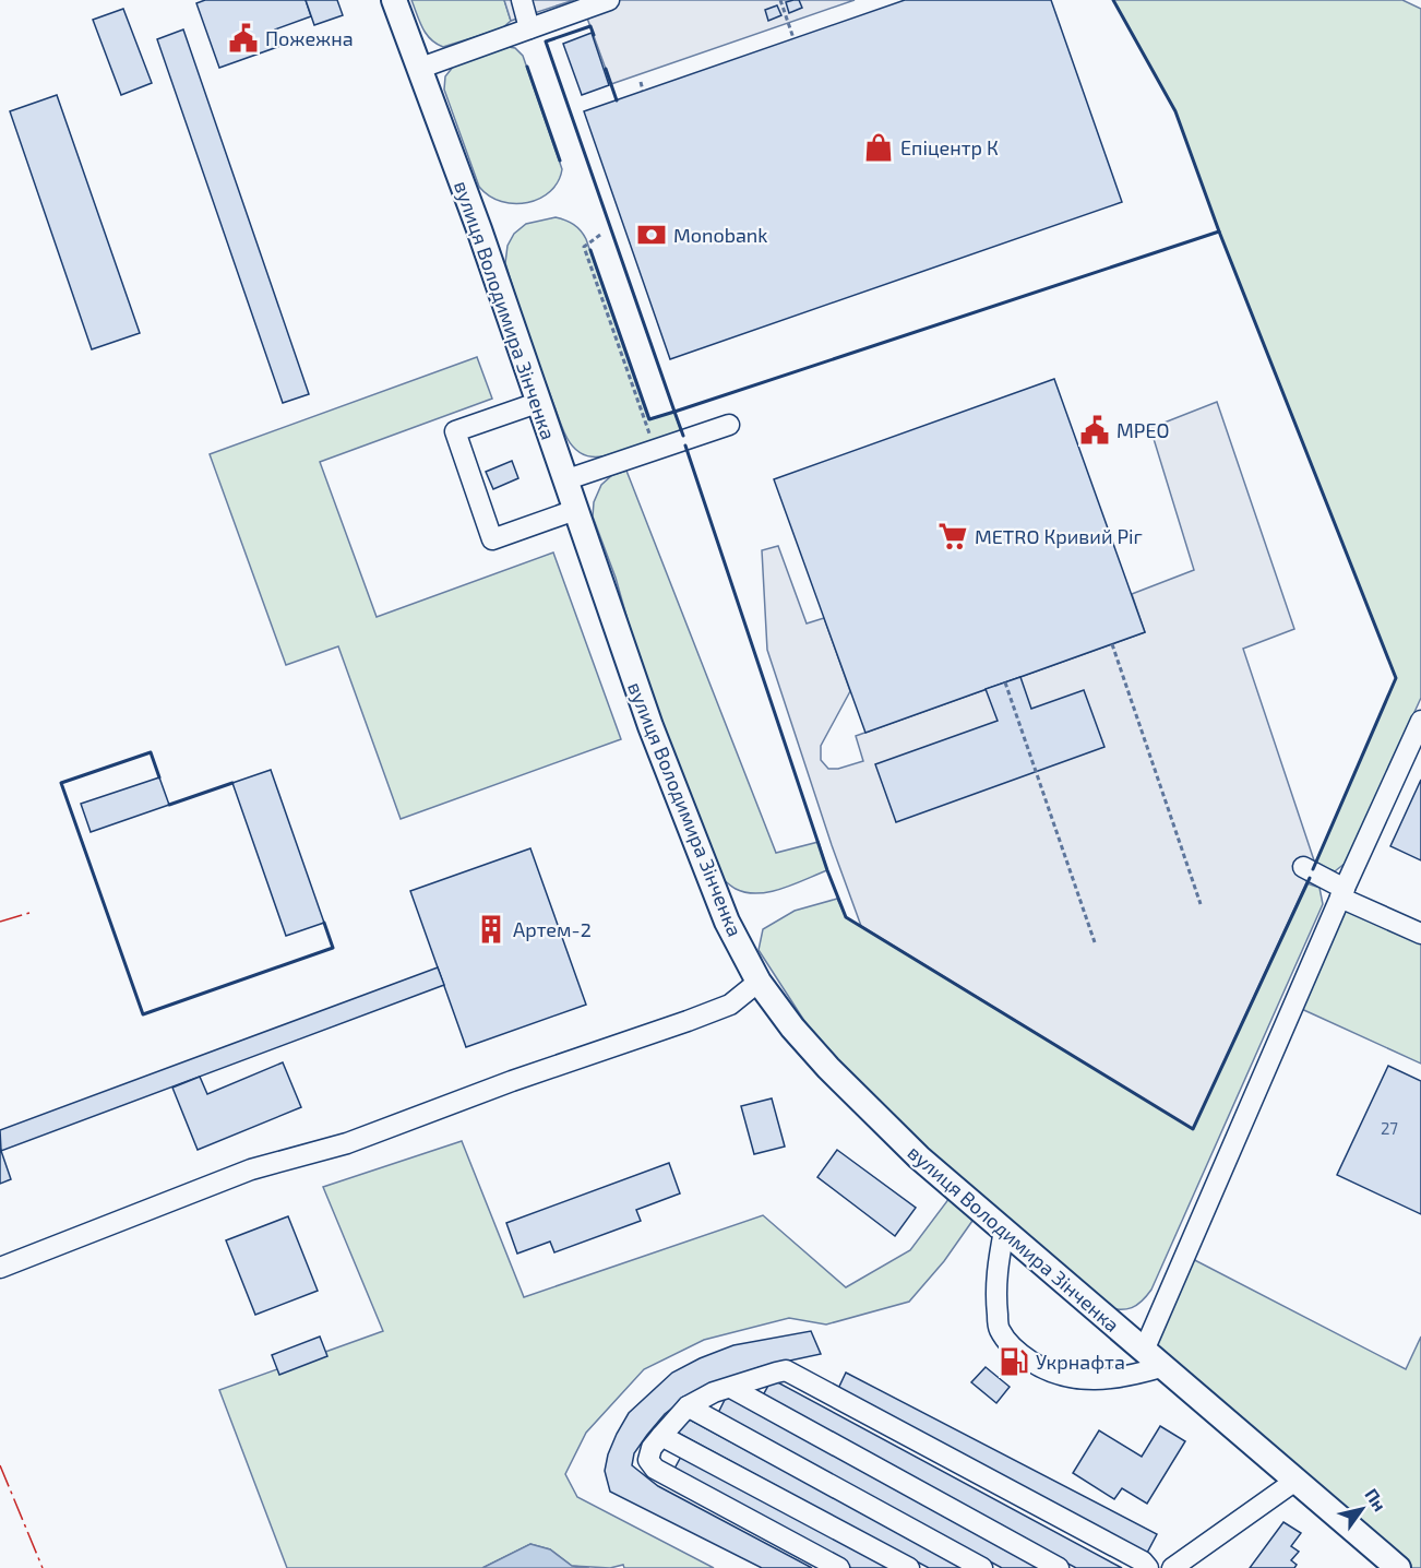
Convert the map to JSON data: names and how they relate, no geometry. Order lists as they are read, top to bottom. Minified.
{"streets":{"main road":["вулиця Володимира Зінченка"]},"places":{"public building":["Пожежна","МРЕО"],"shop":["Епіцентр К"],"bank":["Monobank"],"supermarket":["METRO Кривий Ріг"],"building":["Артем-2"],"fuel station":["Укрнафта"]},"house_numbers":["27"],"north":"top right"}
